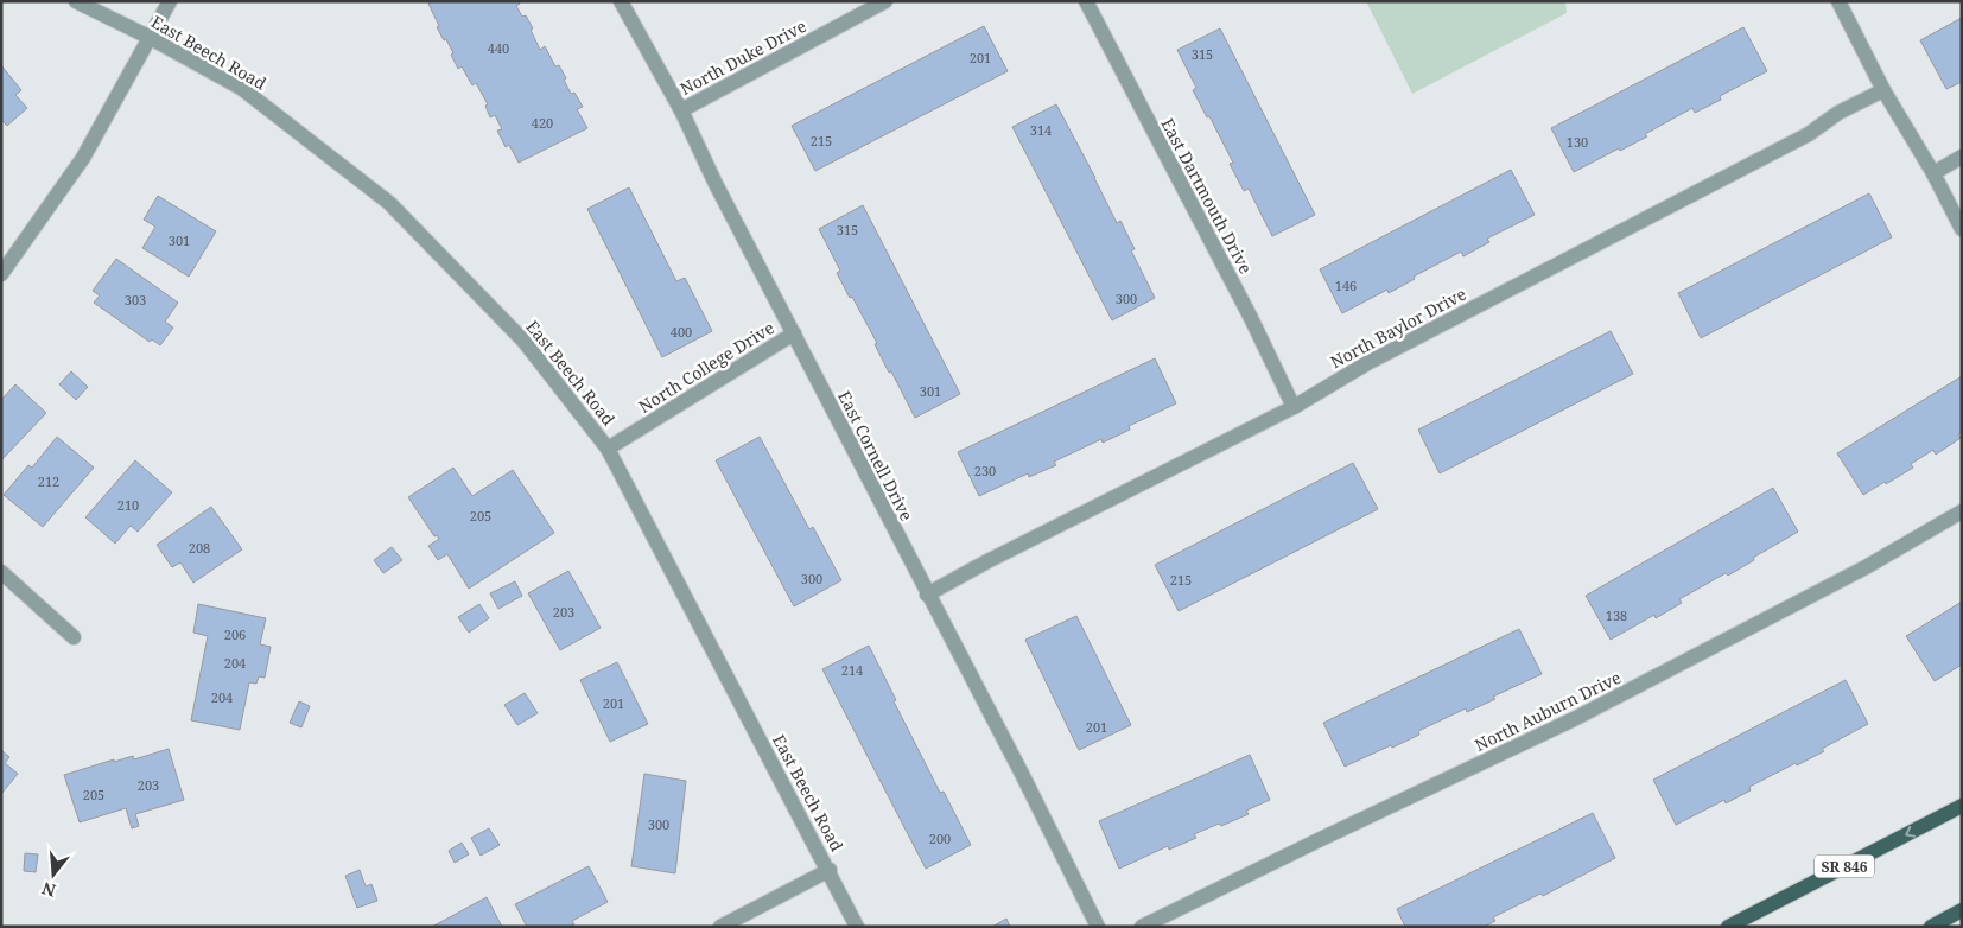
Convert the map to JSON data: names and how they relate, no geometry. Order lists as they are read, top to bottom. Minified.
{"streets":{"main road":["SR 846"],"street":["East Beech Road","North Duke Drive","East Dartmouth Drive","North Baylor Drive","North College Drive","East Cornell Drive","North Auburn Drive"]},"crossings":[["East Beech Road","North College Drive"],["North Duke Drive","East Cornell Drive"],["East Dartmouth Drive","North Baylor Drive"],["North Baylor Drive","East Cornell Drive"],["North College Drive","East Cornell Drive"]],"house_numbers":["440","315","201","420","314","215","130","315","301","146","300","303","400","301","230","212","210","205","208","300","215","203","138","206","204","214","204","201","201","203","205","300","200"],"north":"bottom"}
